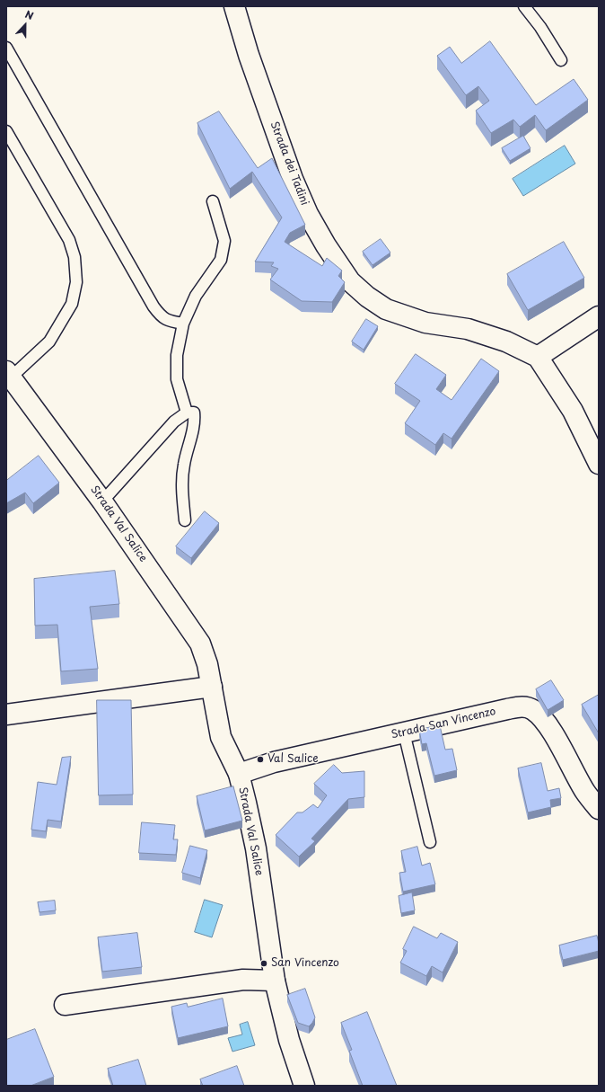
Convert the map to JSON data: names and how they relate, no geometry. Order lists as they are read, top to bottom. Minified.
{"streets":{"street":["Strada dei Tadini","Strada Val Salice","Strada San Vincenzo"]},"crossings":[["Strada Val Salice","Strada San Vincenzo"]],"places":["Val Salice","San Vincenzo"],"north":"top"}
